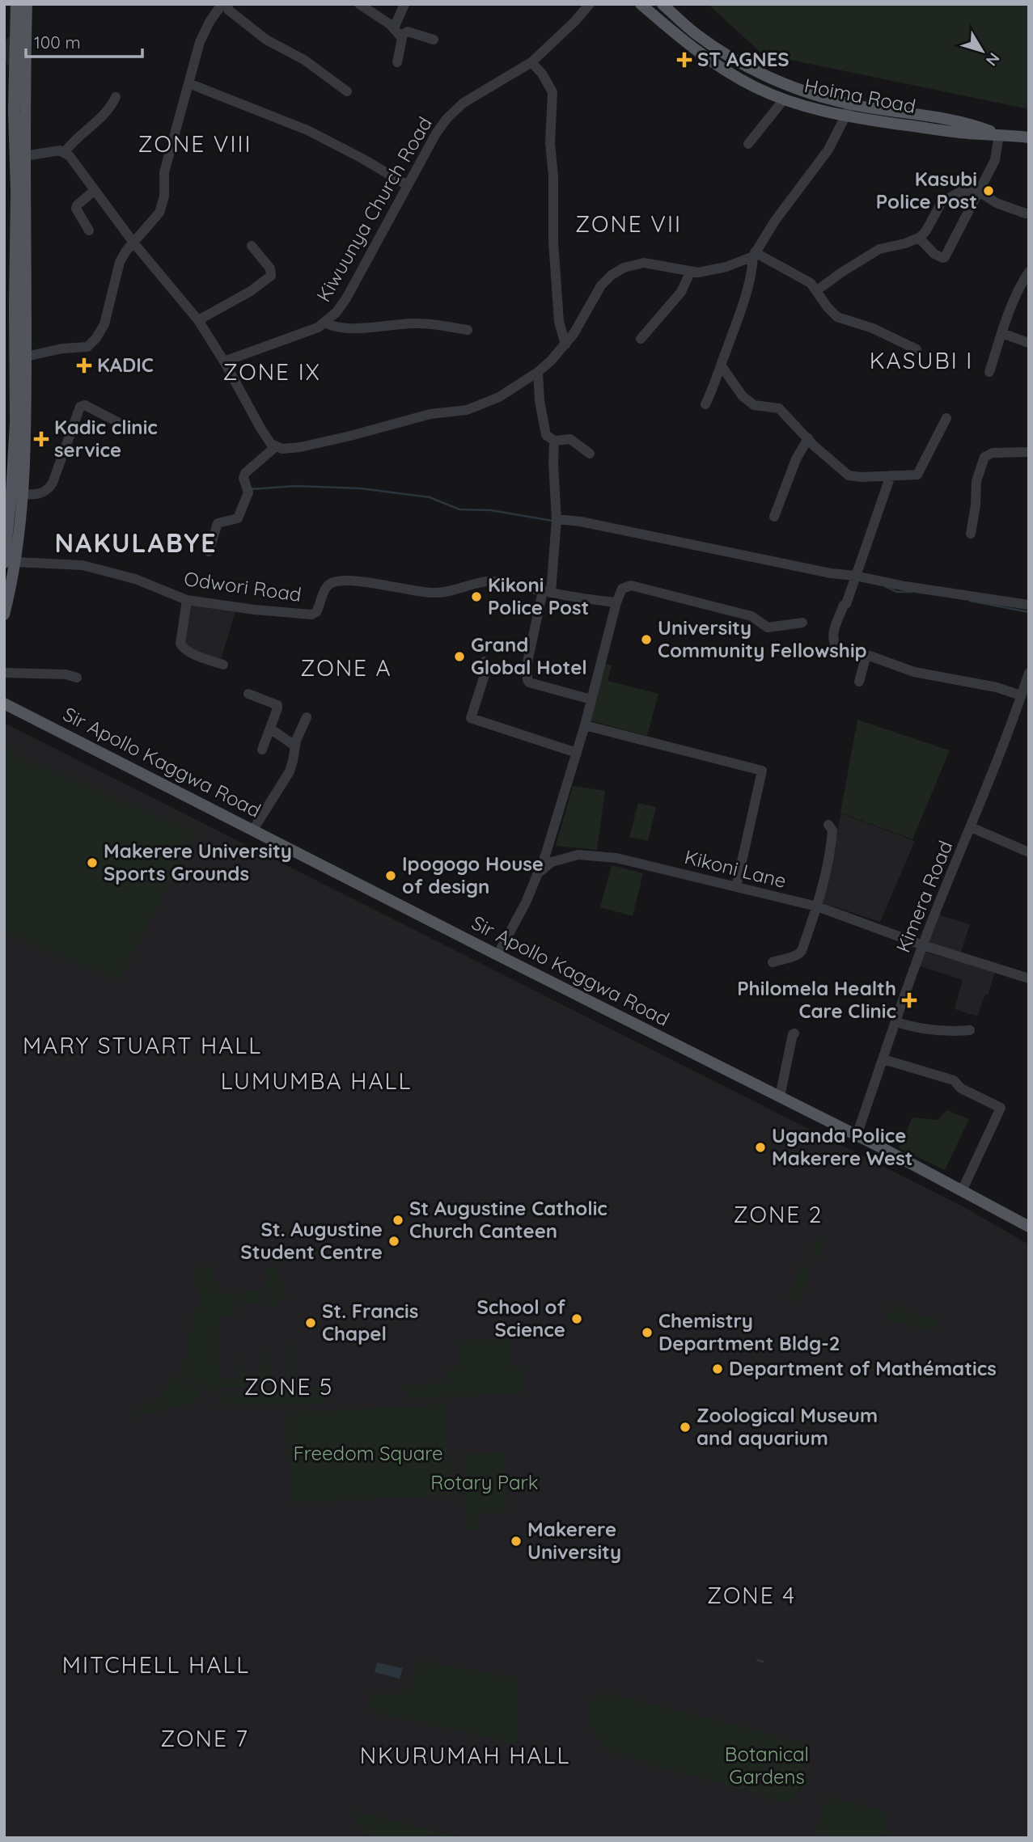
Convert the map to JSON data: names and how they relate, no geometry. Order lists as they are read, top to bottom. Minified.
{"streets":{"main road":["Hoima Road","Sir Apollo Kaggwa Road"],"street":["Kiwuunya Church Road","Odwori Road","Kikoni Lane","Kimera Road"]},"crossings":[["Sir Apollo Kaggwa Road","Kimera Road"],["Kikoni Lane","Kimera Road"]],"districts":["ZONE VIII","ZONE VII","KASUBI I","ZONE IX","NAKULABYE","ZONE A","MARY STUART HALL","LUMUMBA HALL","ZONE 2","ZONE 5","ZONE 4","MITCHELL HALL","ZONE 7","NKURUMAH HALL"],"parks":["Freedom Square","Rotary Park","Botanical Gardens"],"places":{"health":["ST AGNES","KADIC","Kadic clinic service","Philomela Health Care Clinic"],"other":["Kasubi Police Post","Kikoni Police Post","University Community Fellowship","Grand Global Hotel","Makerere University Sports Grounds","Ipogogo House of design","Uganda Police Makerere West","St Augustine Catholic Church Canteen","St. Augustine Student Centre","School of Science","St. Francis Chapel","Chemistry Department Bldg-2","Department of Mathématics","Zoological Museum and aquarium","Makerere University"]},"scale_bar":"100 m","north":"bottom right"}
